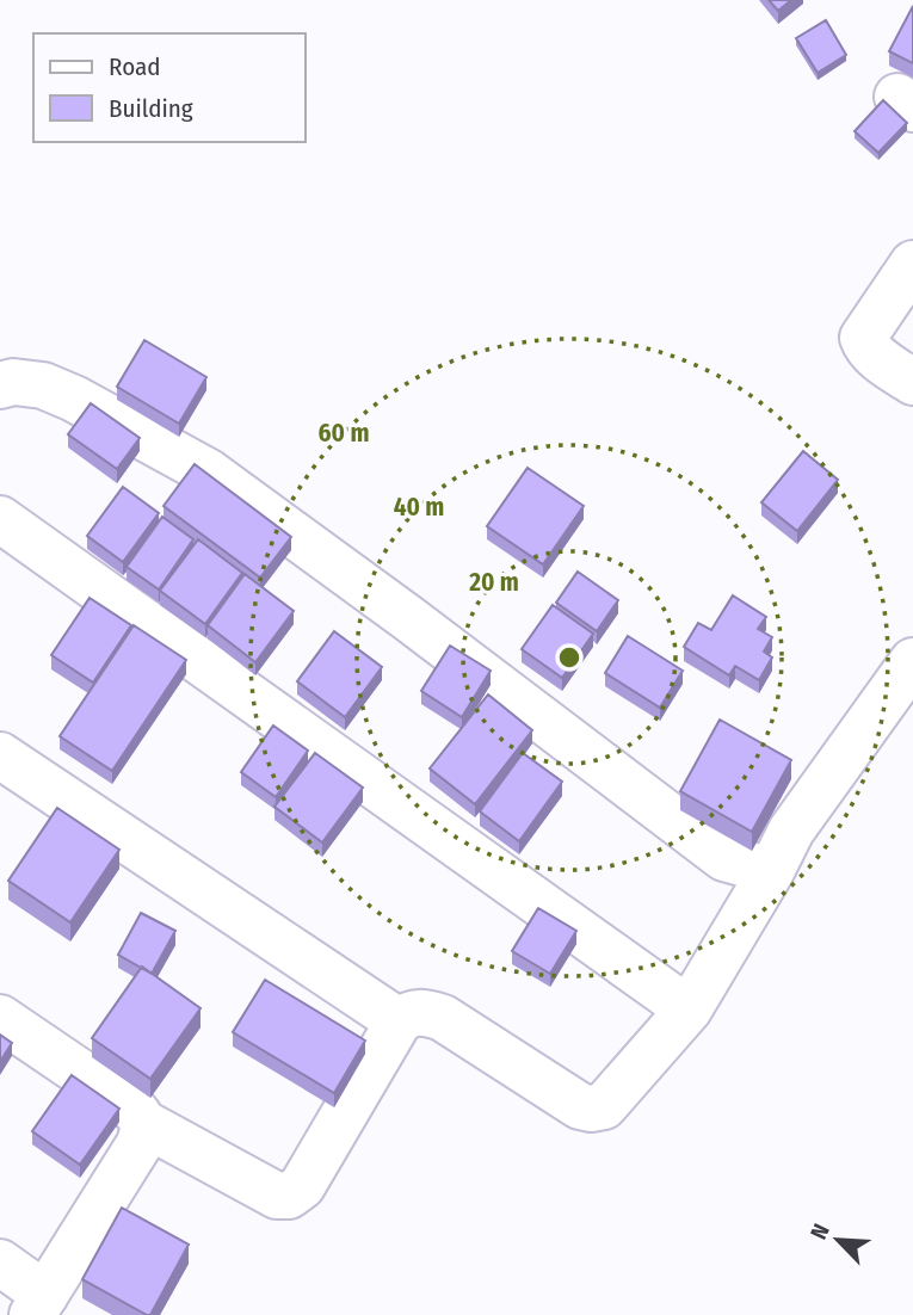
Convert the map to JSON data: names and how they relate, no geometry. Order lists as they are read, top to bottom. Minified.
{"legend":["Road","Building"],"north":"top left","rings":["60 m","40 m","20 m"]}
